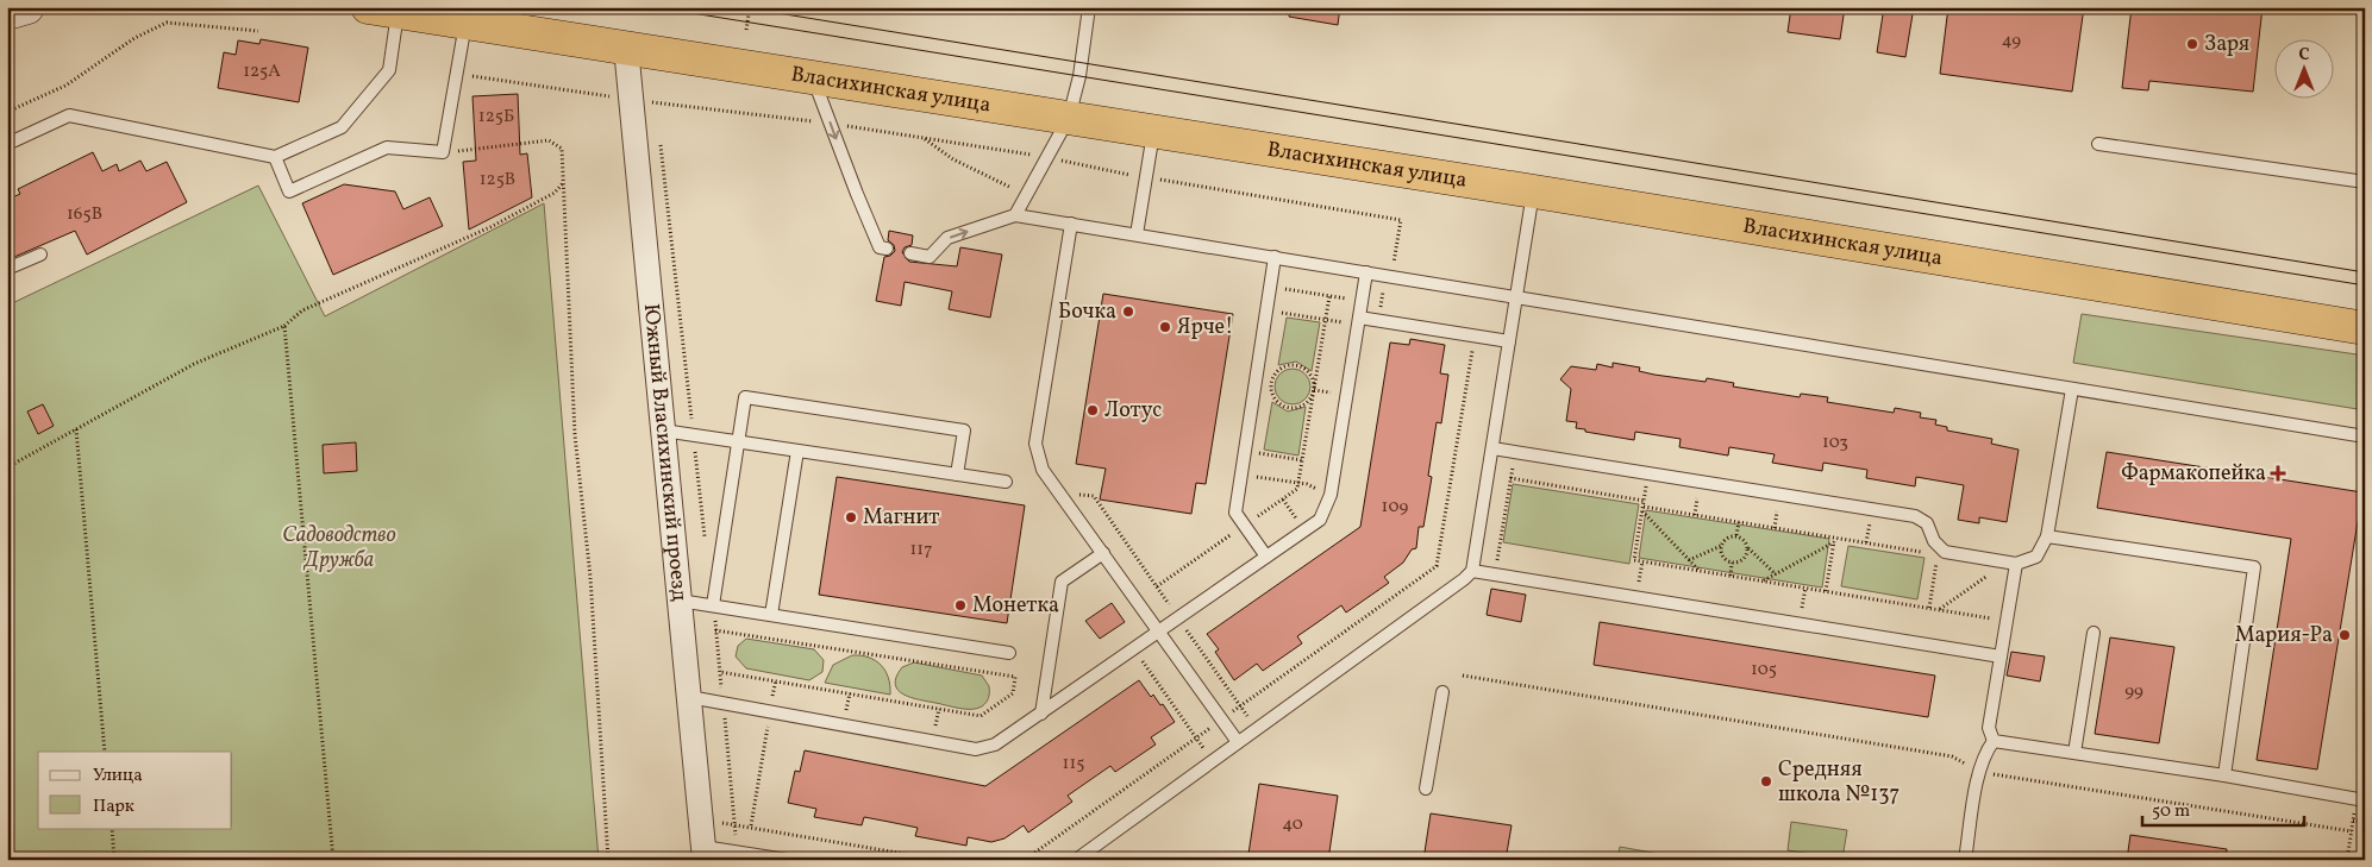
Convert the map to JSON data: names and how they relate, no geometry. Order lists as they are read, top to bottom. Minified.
{"streets":{"highway":["Власихинская улица"],"street":["Южный Власихинский проезд"]},"crossings":[["Власихинская улица","Южный Власихинский проезд"]],"parks":["Садоводство Дружба"],"places":{"other":["Заря","Бочка","Ярче!","Лотус","Магнит","Монетка","Мария-Ра","Средняя школа №137"],"health":["Фармакопейка"]},"house_numbers":["49","125А","125Б","125В","165В","103","109","117","105","99","115","40"],"legend":["Улица","Парк"],"scale_bar":"50 m","north":"top"}
